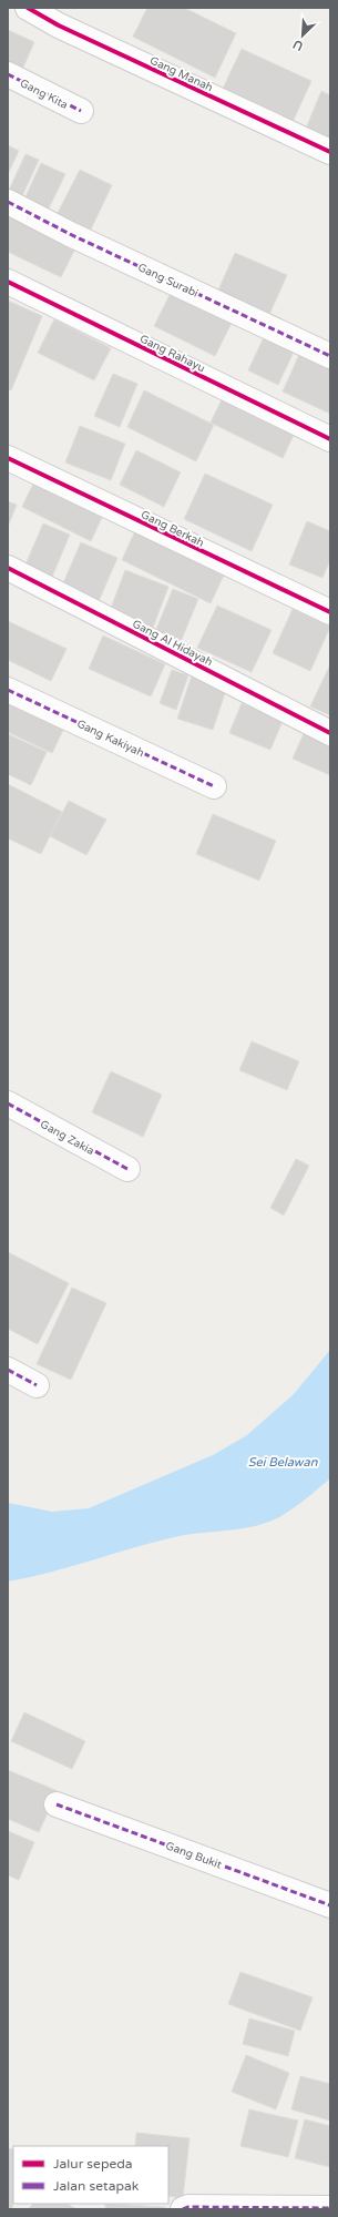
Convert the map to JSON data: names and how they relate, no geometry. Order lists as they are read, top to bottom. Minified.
{"streets":{"street":["Gang Manah","Gang Kita","Gang Surabi","Gang Rahayu","Gang Berkah","Gang Al Hidayah","Gang Kakiyah","Gang Zakia","Gang Bukit"]},"water":["Sei Belawan"],"legend":["Jalur sepeda","Jalan setapak"],"north":"bottom left"}
